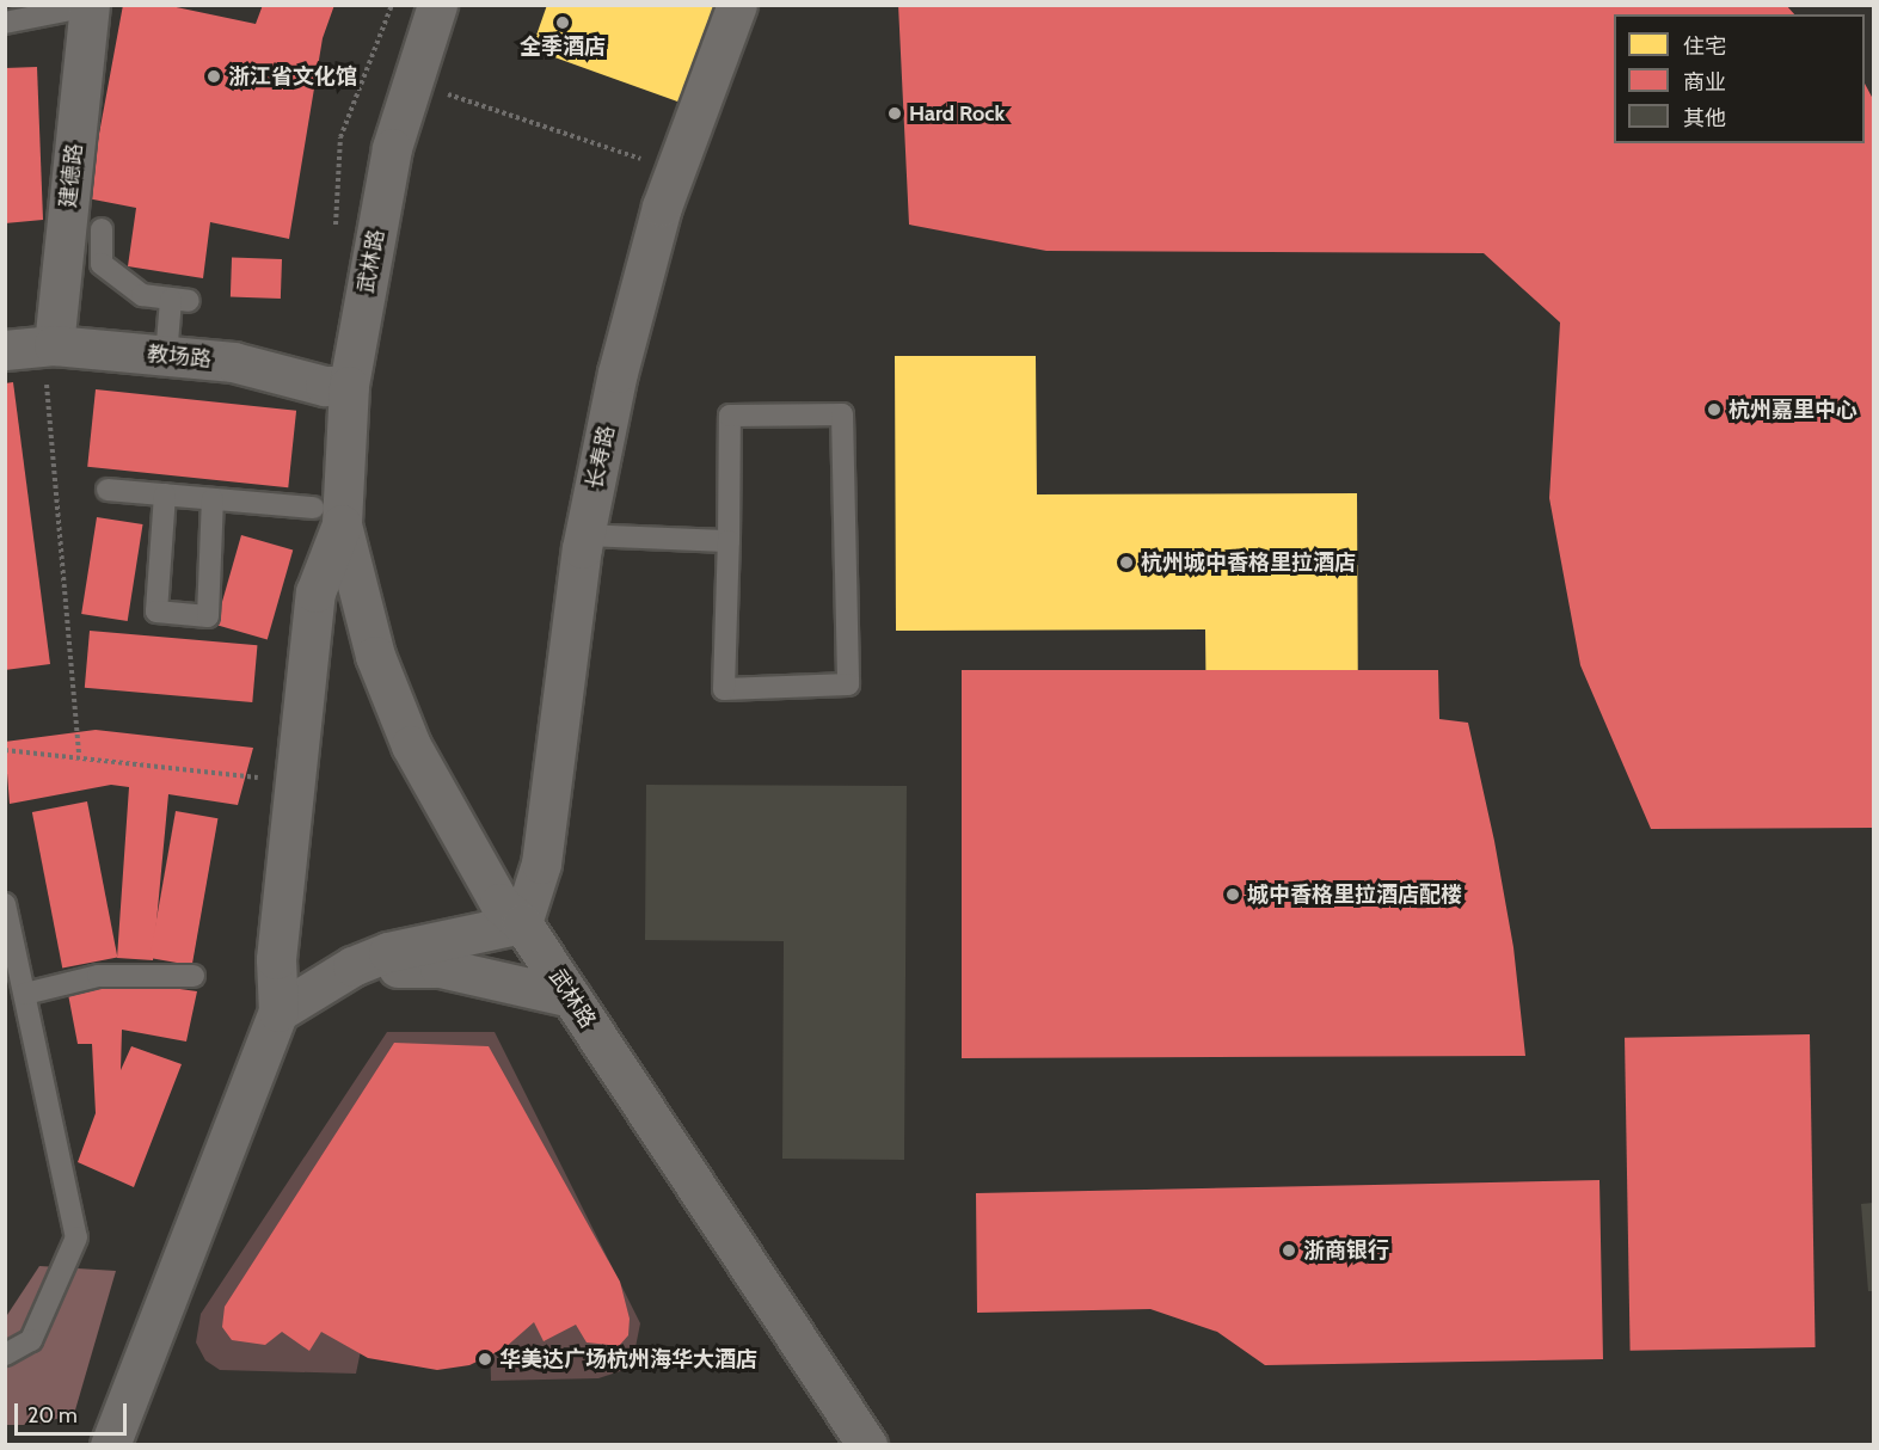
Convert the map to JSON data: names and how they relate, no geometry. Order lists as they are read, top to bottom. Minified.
{"streets":{"street":["建德路","武林路","教场路","长寿路"]},"crossings":[["建德路","教场路"],["武林路","教场路"],["武林路","长寿路"]],"places":["全季酒店","浙江省文化馆","Hard Rock","杭州嘉里中心","杭州城中香格里拉酒店","城中香格里拉酒店配楼","浙商银行","华美达广场杭州海华大酒店"],"legend":["住宅","商业","其他"],"scale_bar":"20 m"}
